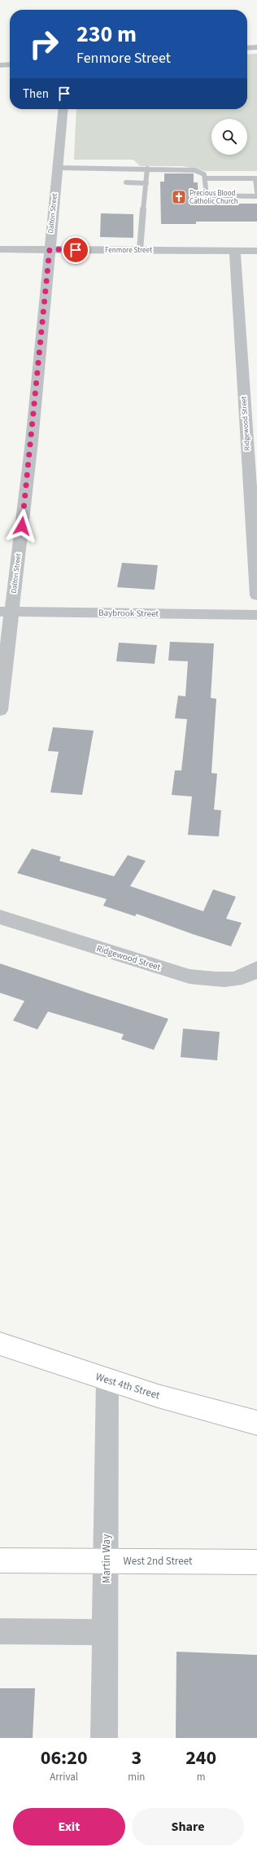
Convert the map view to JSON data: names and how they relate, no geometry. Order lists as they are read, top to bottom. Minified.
{"streets":{"main road":["West 4th Street","West 2nd Street"],"street":["Dalton Street","Fenmore Street","Ridgewood Street","Baybrook Street","Martin Way"]},"crossings":[["Dalton Street","Fenmore Street"],["Dalton Street","Baybrook Street"],["Fenmore Street","Ridgewood Street"],["West 4th Street","Martin Way"],["Martin Way","West 2nd Street"]],"places":{"church":["Precious Blood Catholic Church"]},"page":{"turn":["230 m","Fenmore Street"],"then":"Then","eta":["06:20","Arrival","3","min","240","m"],"buttons":["Exit","Share"]}}
